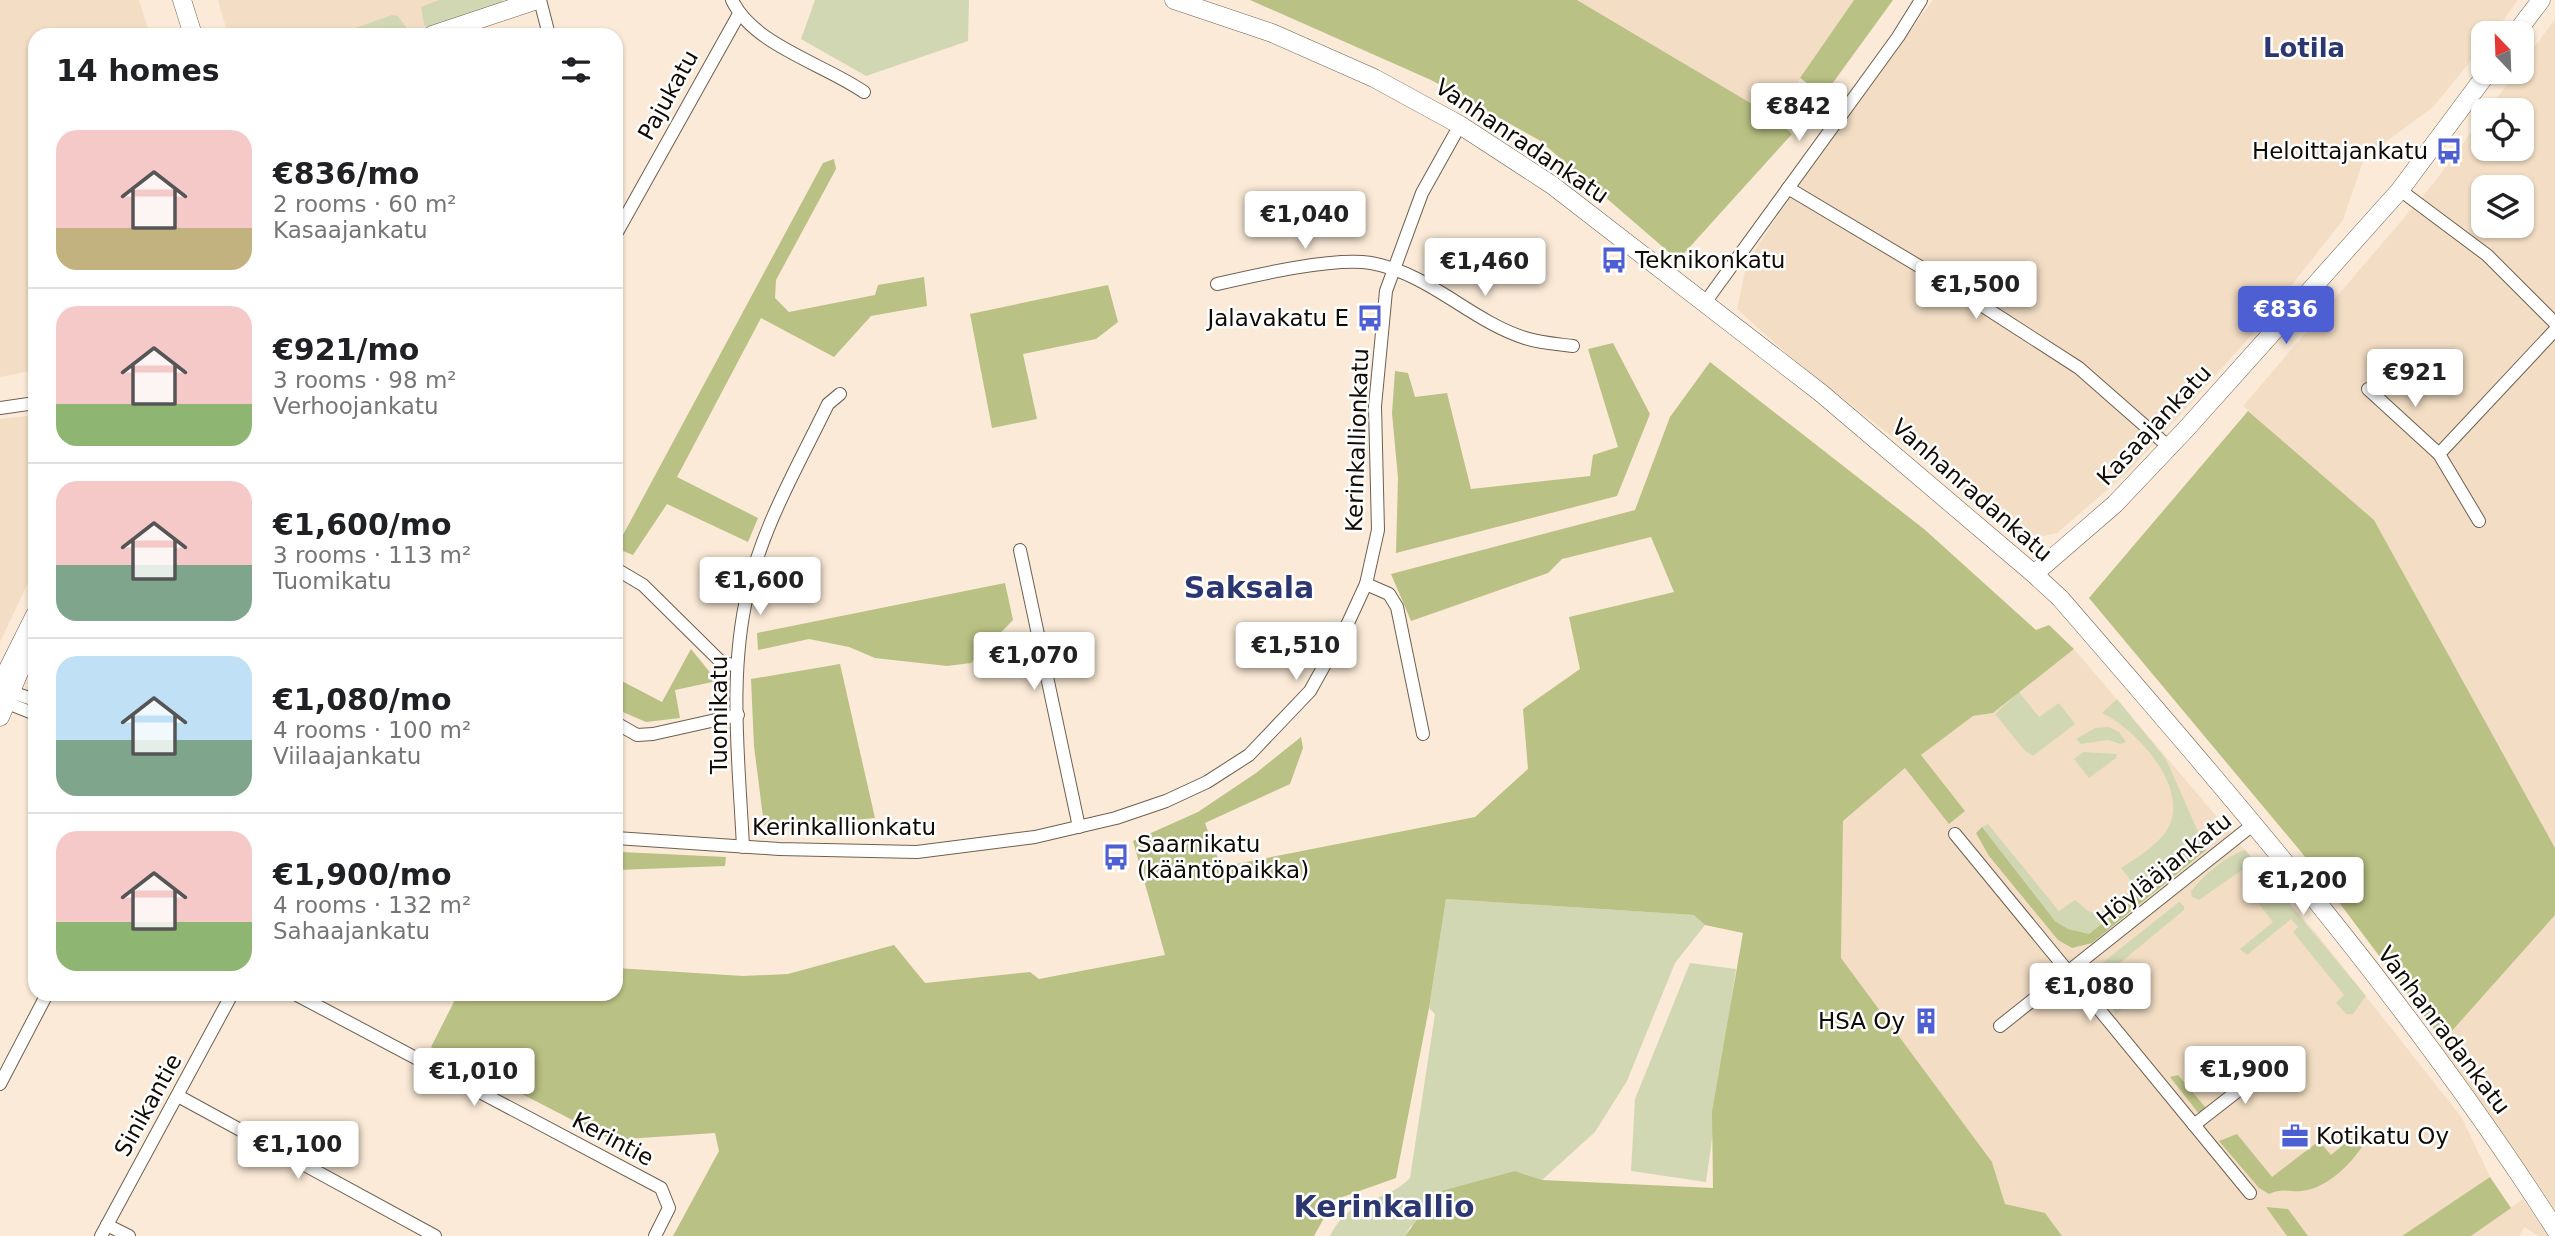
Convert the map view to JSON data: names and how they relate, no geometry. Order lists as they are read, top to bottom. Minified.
{"streets":{"street":["Pajukatu","Vanhanradankatu","Kasaajankatu","Kerinkallionkatu","Tuomikatu","Höylääjankatu","Sinikantie","Kerintie"]},"crossings":[["Vanhanradankatu","Kasaajankatu"],["Vanhanradankatu","Kerinkallionkatu"],["Vanhanradankatu","Höylääjankatu"],["Kerinkallionkatu","Tuomikatu"]],"districts":["Lotila","Saksala","Kerinkallio"],"places":{"bus stop":["Heloittajankatu","Teknikonkatu","Jalavakatu E","Saarnikatu (kääntöpaikka)"],"building":["HSA Oy"],"office":["Kotikatu Oy"]},"north":"top left","page":{"heading":"14 homes","price":["€842","€1,040","€1,460","€1,500","€836","€921","€1,600","€1,510","€1,070","€1,200","€1,080","€1,900","€1,010","€1,100"],"list":[{"name":"€836/mo","note":"2 rooms · 60 m² · Kasaajankatu"},{"name":"€921/mo","note":"3 rooms · 98 m² · Verhoojankatu"},{"name":"€1,600/mo","note":"3 rooms · 113 m² · Tuomikatu"},{"name":"€1,080/mo","note":"4 rooms · 100 m² · Viilaajankatu"},{"name":"€1,900/mo","note":"4 rooms · 132 m² · Sahaajankatu"}]}}
